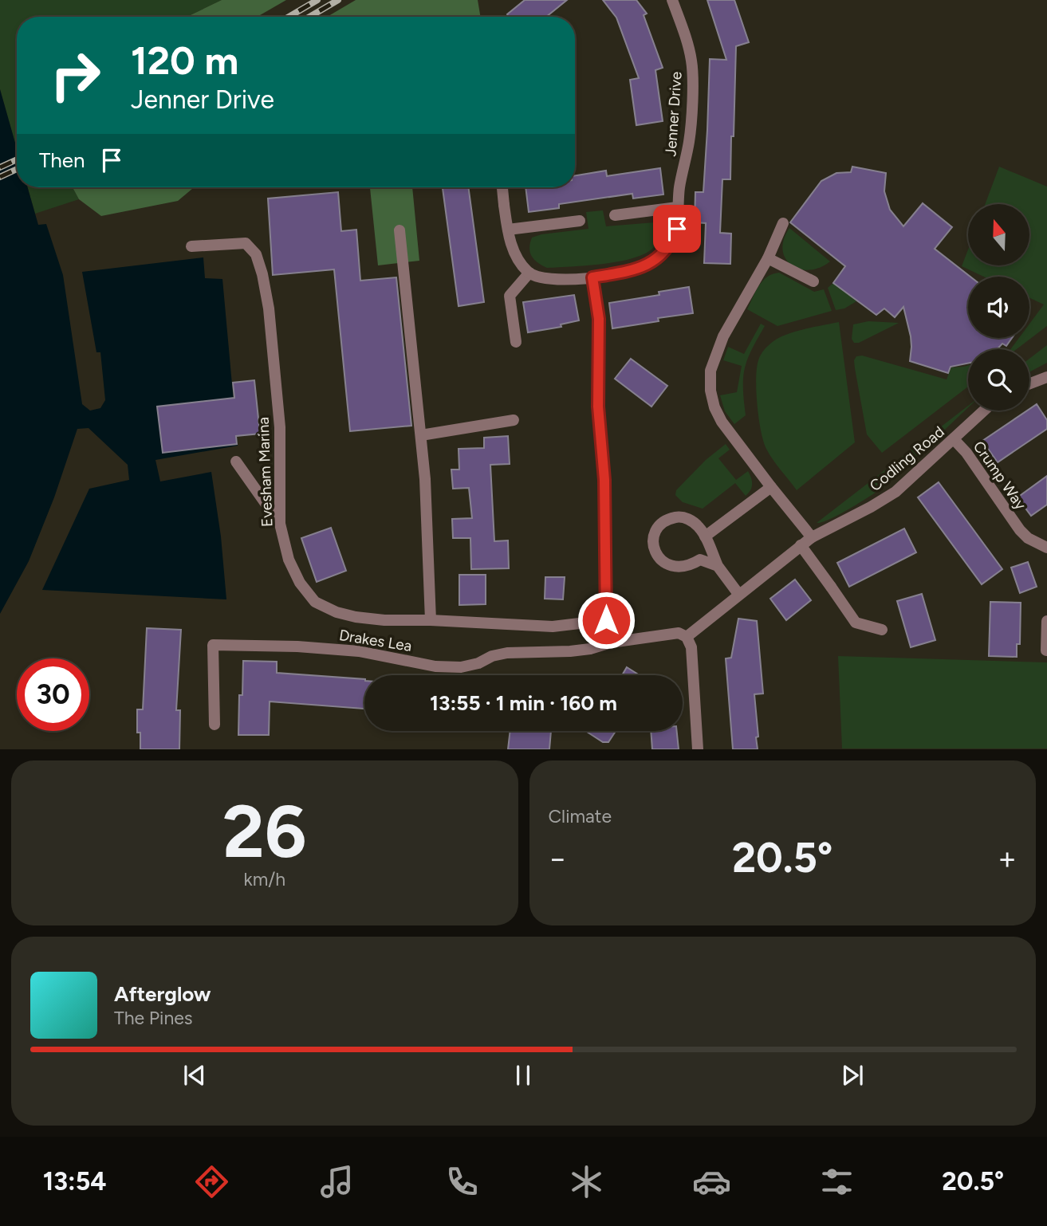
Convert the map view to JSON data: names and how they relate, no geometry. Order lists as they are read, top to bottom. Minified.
{"streets":{"street":["Jenner Drive","Codling Road","Evesham Marina","Crump Way","Drakes Lea"]},"crossings":[["Codling Road","Crump Way"]],"north":"top","page":{"turn":["120 m","Jenner Drive"],"then":"Then","limit":"30","trip":"13:55 · 1 min · 160 m","tile":[["26","km/h"],"Climate"],"heat":["−","20.5°","+"],"song":["Afterglow","The Pines"],"tabs":["13:54","20.5°"]}}
